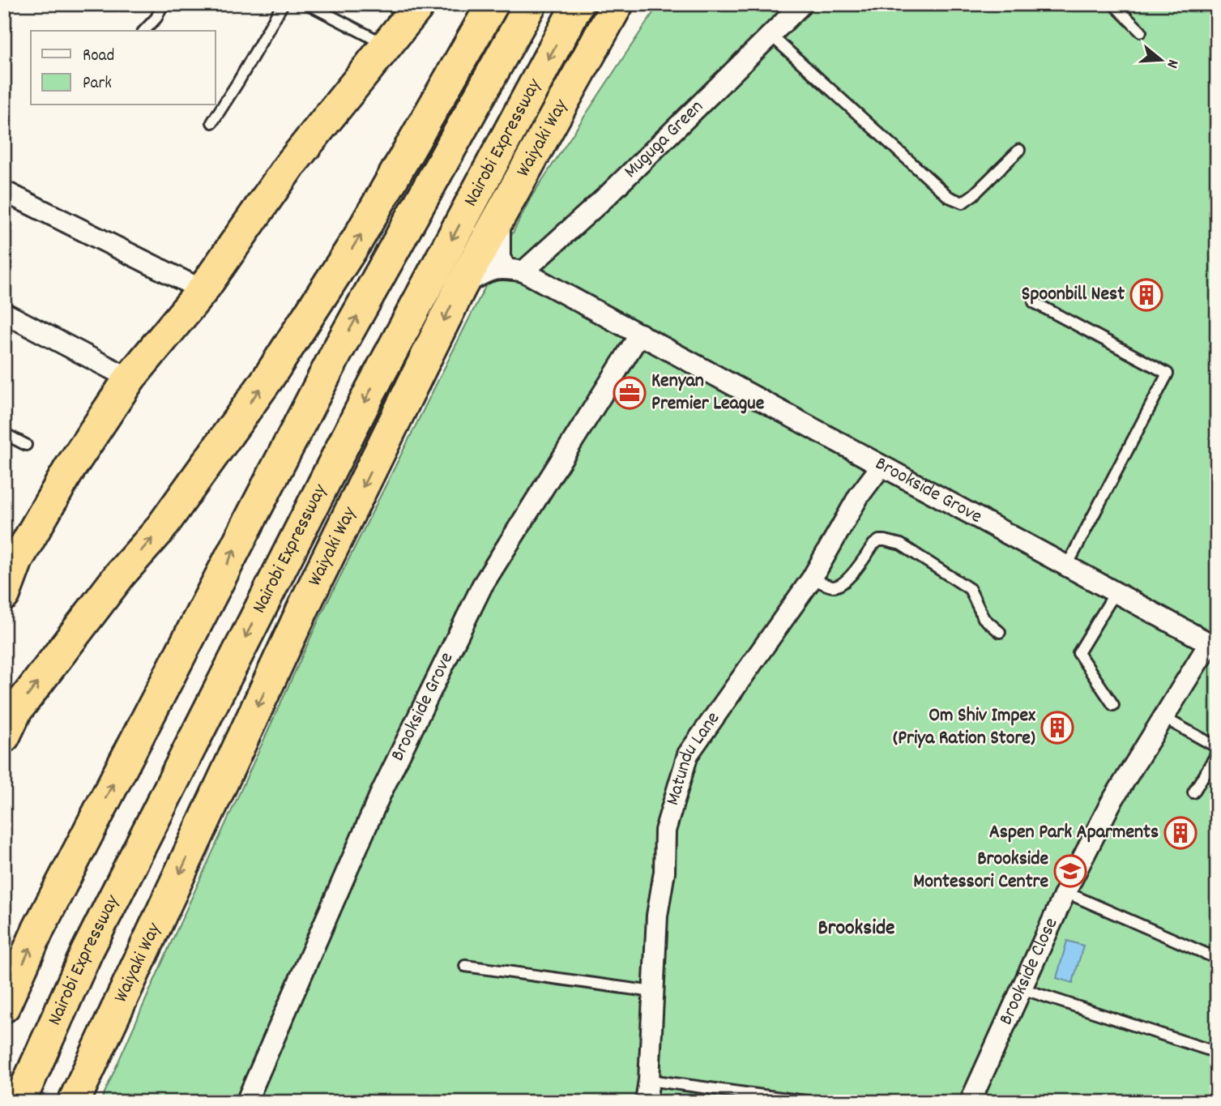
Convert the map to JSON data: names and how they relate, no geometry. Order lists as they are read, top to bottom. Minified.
{"streets":{"highway":["Waiyaki Way","Nairobi Expressway"],"street":["Muguga Green","Brookside Grove","Matundu Lane","Brookside Close"]},"crossings":[["Muguga Green","Brookside Grove"],["Brookside Grove","Matundu Lane"],["Brookside Grove","Brookside Close"]],"districts":["Brookside"],"places":{"building":["Spoonbill Nest","Om Shiv Impex (Priya Ration Store)","Aspen Park Aparments"],"office":["Kenyan Premier League"],"school or university":["Brookside Montessori Centre"]},"legend":["Road","Park"],"north":"right"}
